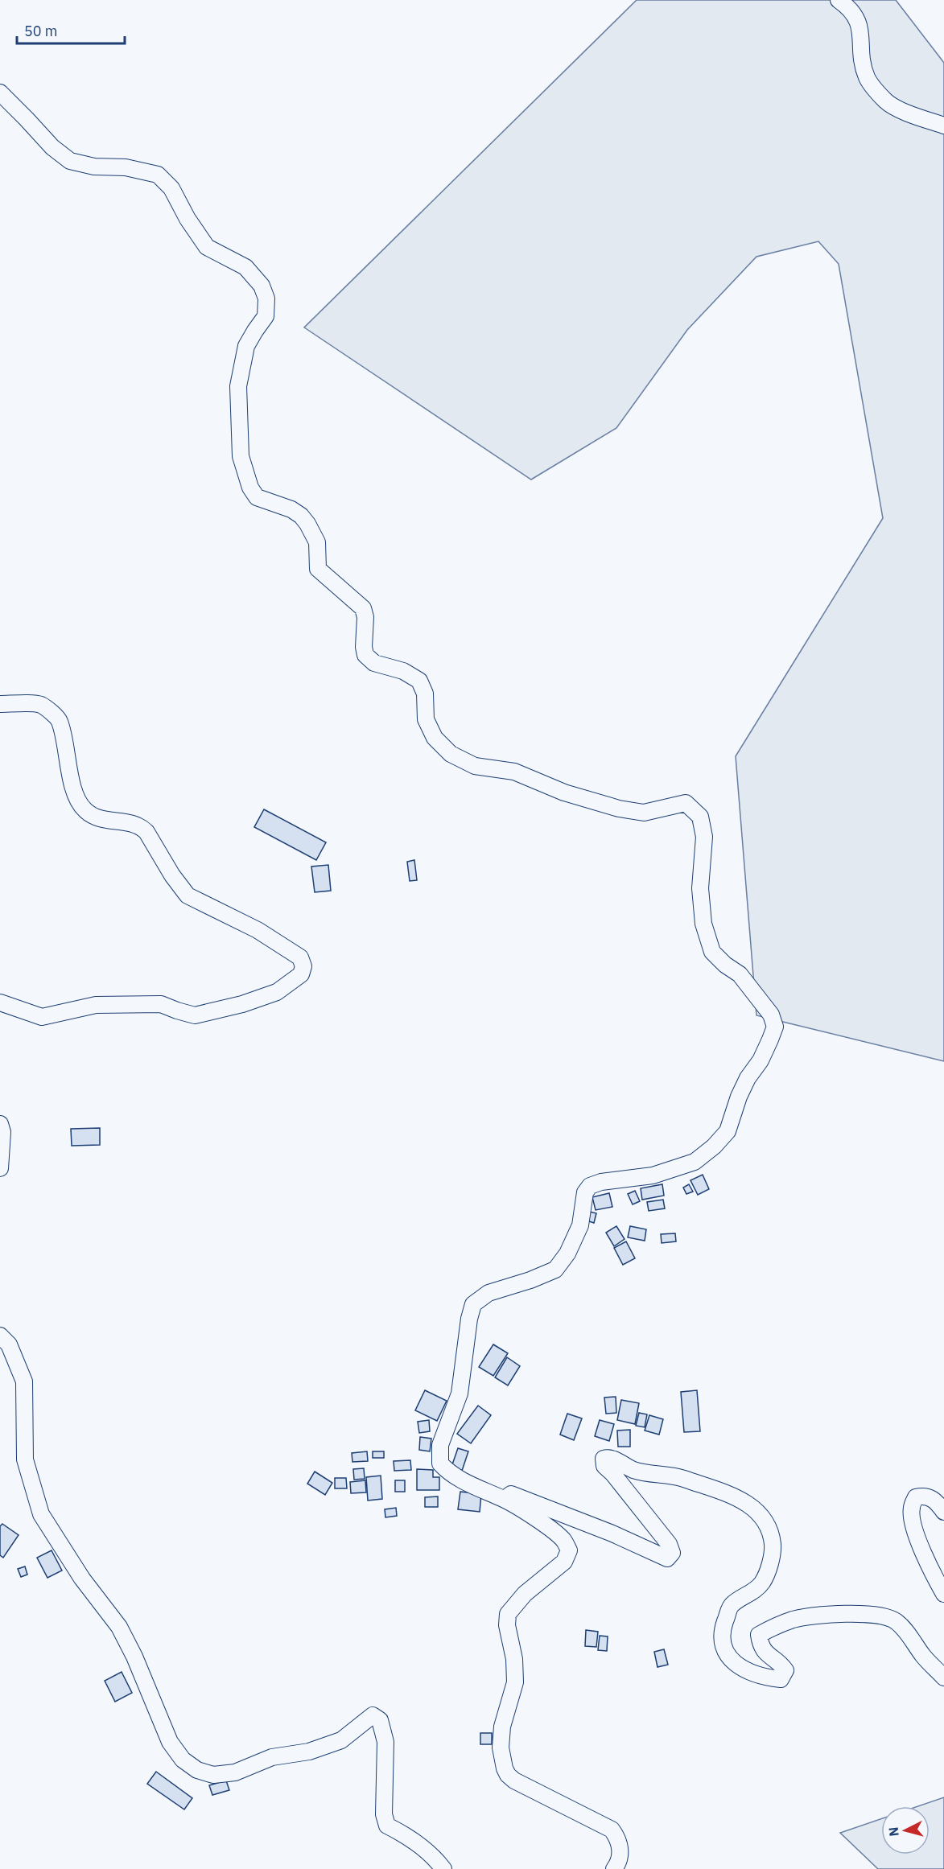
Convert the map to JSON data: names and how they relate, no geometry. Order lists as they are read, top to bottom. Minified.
{"scale_bar":"50 m","north":"left"}
